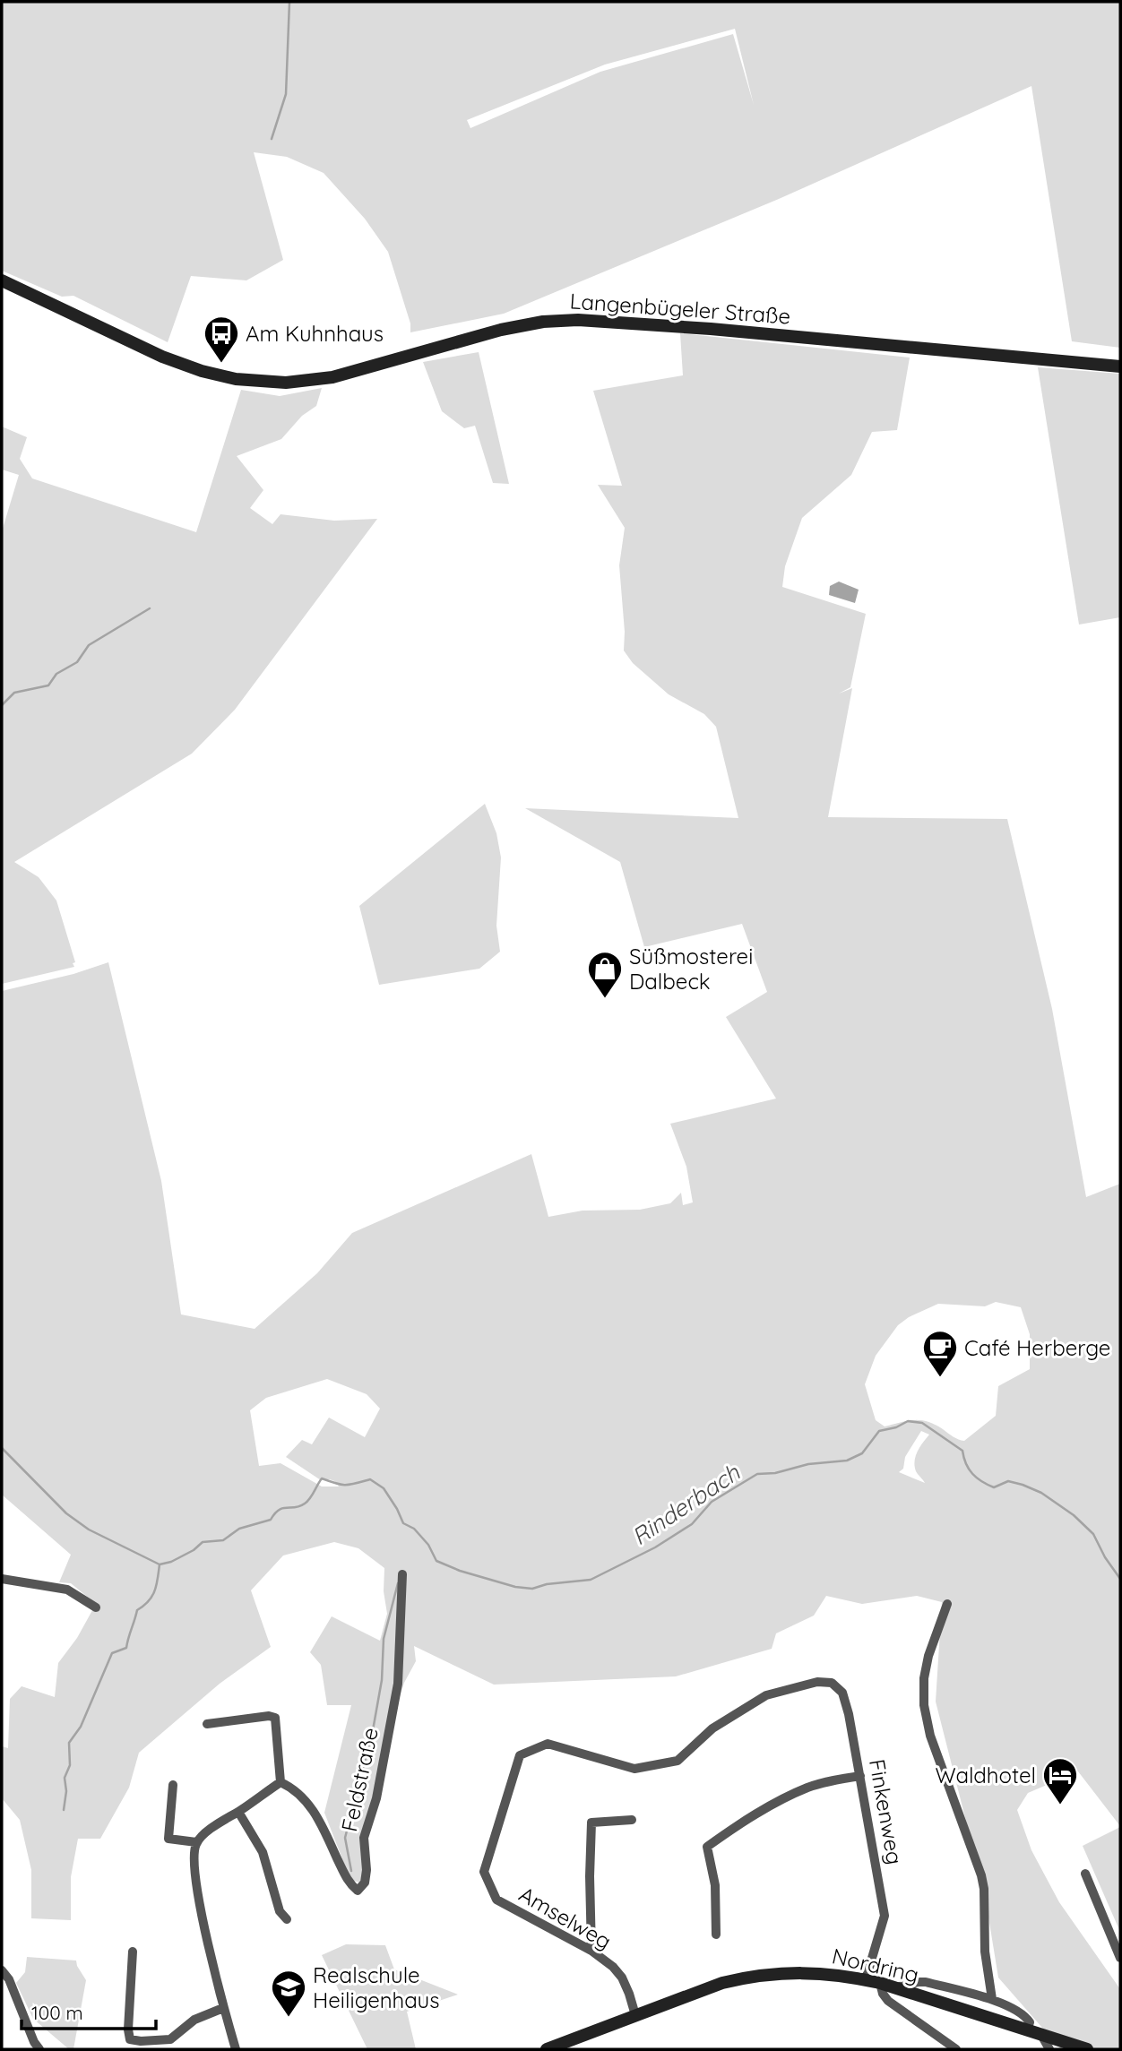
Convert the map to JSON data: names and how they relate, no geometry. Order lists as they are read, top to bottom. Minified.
{"streets":{"main road":["Langenbügeler Straße","Nordring"],"street":["Feldstraße","Finkenweg","Amselweg"]},"crossings":[["Finkenweg","Amselweg"],["Finkenweg","Nordring"],["Amselweg","Nordring"]],"water":["Rinderbach"],"places":{"bus stop":["Am Kuhnhaus"],"shop":["Süßmosterei Dalbeck"],"cafe":["Café Herberge"],"hotel":["Waldhotel"],"school or university":["Realschule Heiligenhaus"]},"scale_bar":"100 m"}
